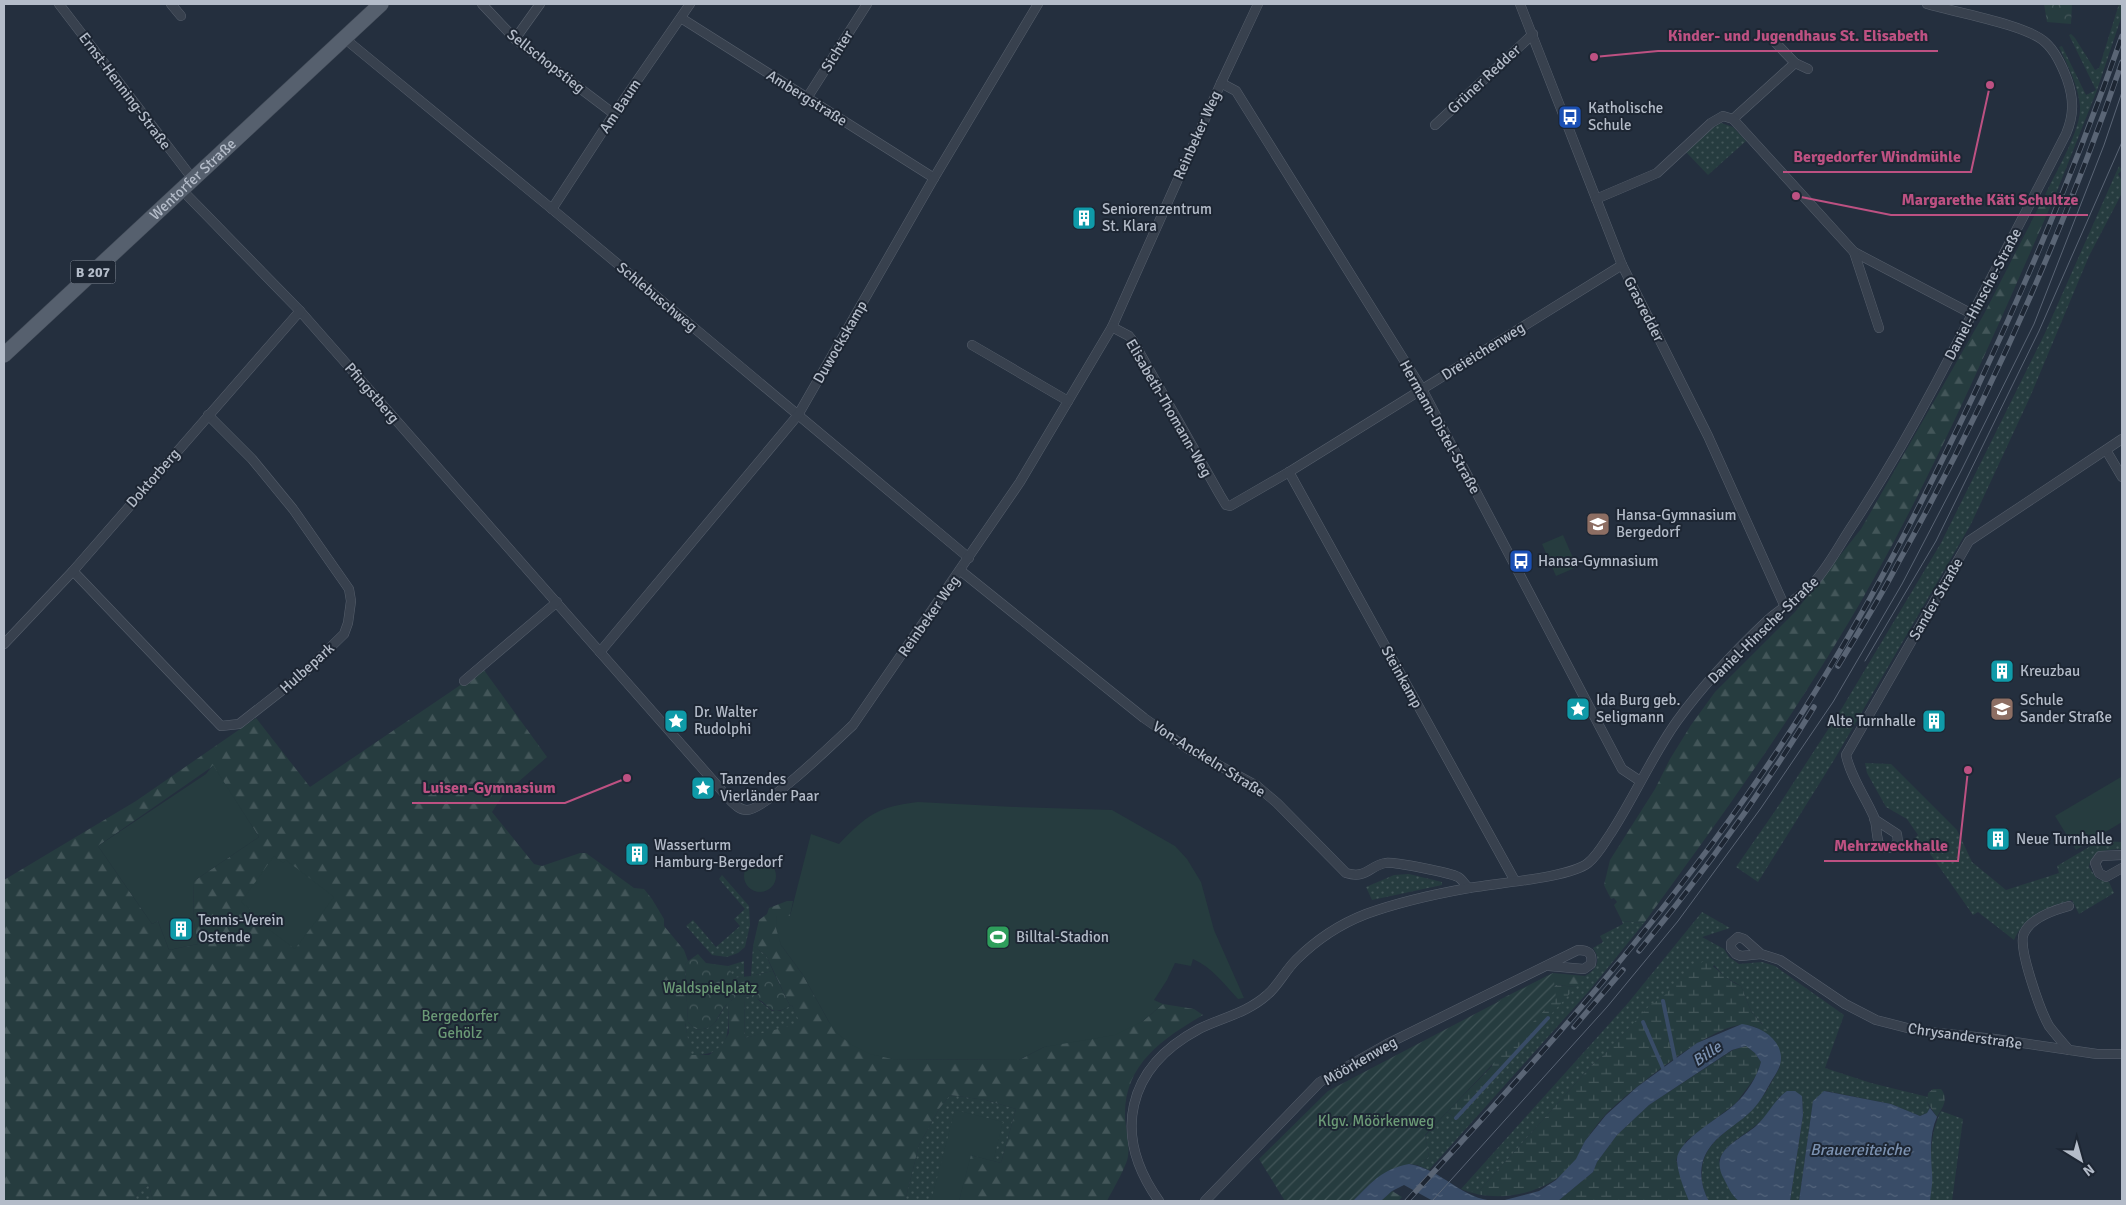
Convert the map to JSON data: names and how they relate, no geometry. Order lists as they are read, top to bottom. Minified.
{"streets":{"main road":["Wentorfer Straße","B 207"],"street":["Sichter","Sellschopstieg","Grüner Redder","Ernst-Henning-Straße","Ambergstraße","Am Baum","Reinbeker Weg","Daniel-Hinsche-Straße","Schlebuschweg","Grasredder","Duwockskamp","Dreieichenweg","Pfingstberg","Elisabeth-Thomann-Weg","Hermann-Distel-Straße","Doktorberg","Sander Straße","Hulbepark","Steinkamp","Von-Anckeln-Straße","Chrysanderstraße","Möörkenweg"]},"crossings":[["Sichter","Ambergstraße"],["Sellschopstieg","Am Baum"],["Grüner Redder","Grasredder"],["Ernst-Henning-Straße","Wentorfer Straße"],["Ambergstraße","Am Baum"],["Ambergstraße","Duwockskamp"],["Am Baum","Schlebuschweg"],["Reinbeker Weg","Schlebuschweg"],["Reinbeker Weg","Pfingstberg"],["Reinbeker Weg","Elisabeth-Thomann-Weg"],["Reinbeker Weg","Hermann-Distel-Straße"],["Reinbeker Weg","Von-Anckeln-Straße"],["Wentorfer Straße","Schlebuschweg"],["Wentorfer Straße","Pfingstberg"],["Daniel-Hinsche-Straße","Grasredder"],["Daniel-Hinsche-Straße","Hermann-Distel-Straße"],["Daniel-Hinsche-Straße","Steinkamp"],["Daniel-Hinsche-Straße","Von-Anckeln-Straße"],["Schlebuschweg","Duwockskamp"],["Grasredder","Dreieichenweg"],["Duwockskamp","Pfingstberg"],["Dreieichenweg","Elisabeth-Thomann-Weg"],["Dreieichenweg","Hermann-Distel-Straße"],["Dreieichenweg","Steinkamp"],["Pfingstberg","Doktorberg"],["Doktorberg","Hulbepark"]],"water":["Bille","Brauereiteiche"],"parks":["Waldspielplatz","Bergedorfer Gehölz","Klgv. Möörkenweg"],"places":{"other":["Kinder- und Jugendhaus St. Elisabeth","Bergedorfer Windmühle","Margarethe Käti Schultze","Mehrzweckhalle","Luisen-Gymnasium"],"bus stop":["Katholische Schule","Hansa-Gymnasium"],"building":["Seniorenzentrum St. Klara","Kreuzbau","Alte Turnhalle","Neue Turnhalle","Wasserturm Hamburg-Bergedorf","Tennis-Verein Ostende"],"school or university":["Hansa-Gymnasium Bergedorf","Schule Sander Straße"],"place":["Ida Burg geb. Seligmann","Dr. Walter Rudolphi","Tanzendes Vierländer Paar"],"sports":["Billtal-Stadion"]},"north":"bottom right"}
